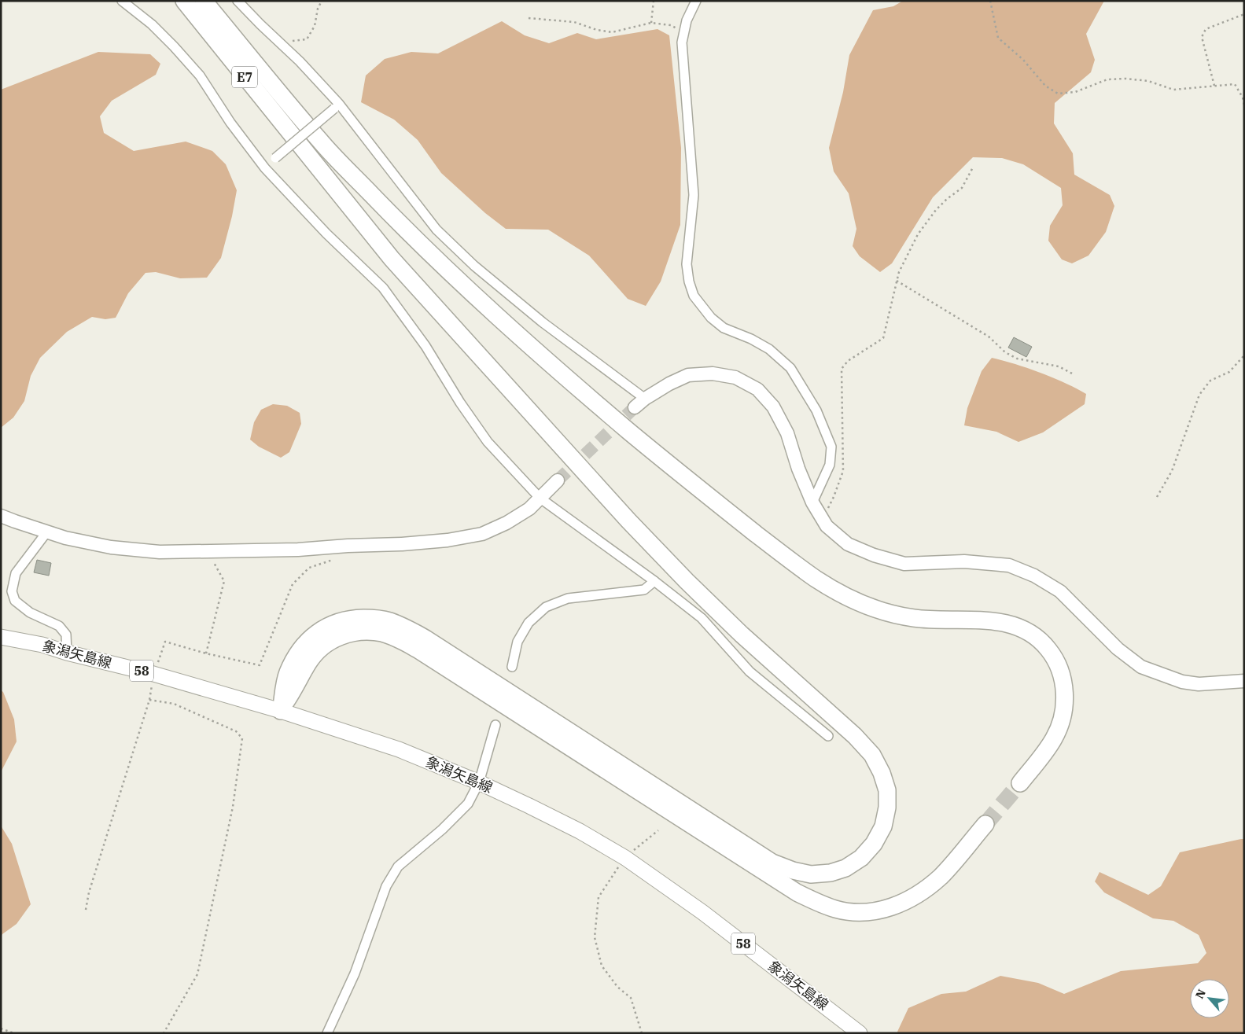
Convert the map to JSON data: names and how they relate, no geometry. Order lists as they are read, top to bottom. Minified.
{"streets":{"highway":["E7"],"main road":["象潟矢島線","58"]},"crossings":[["E7","象潟矢島線"]],"north":"top left"}
